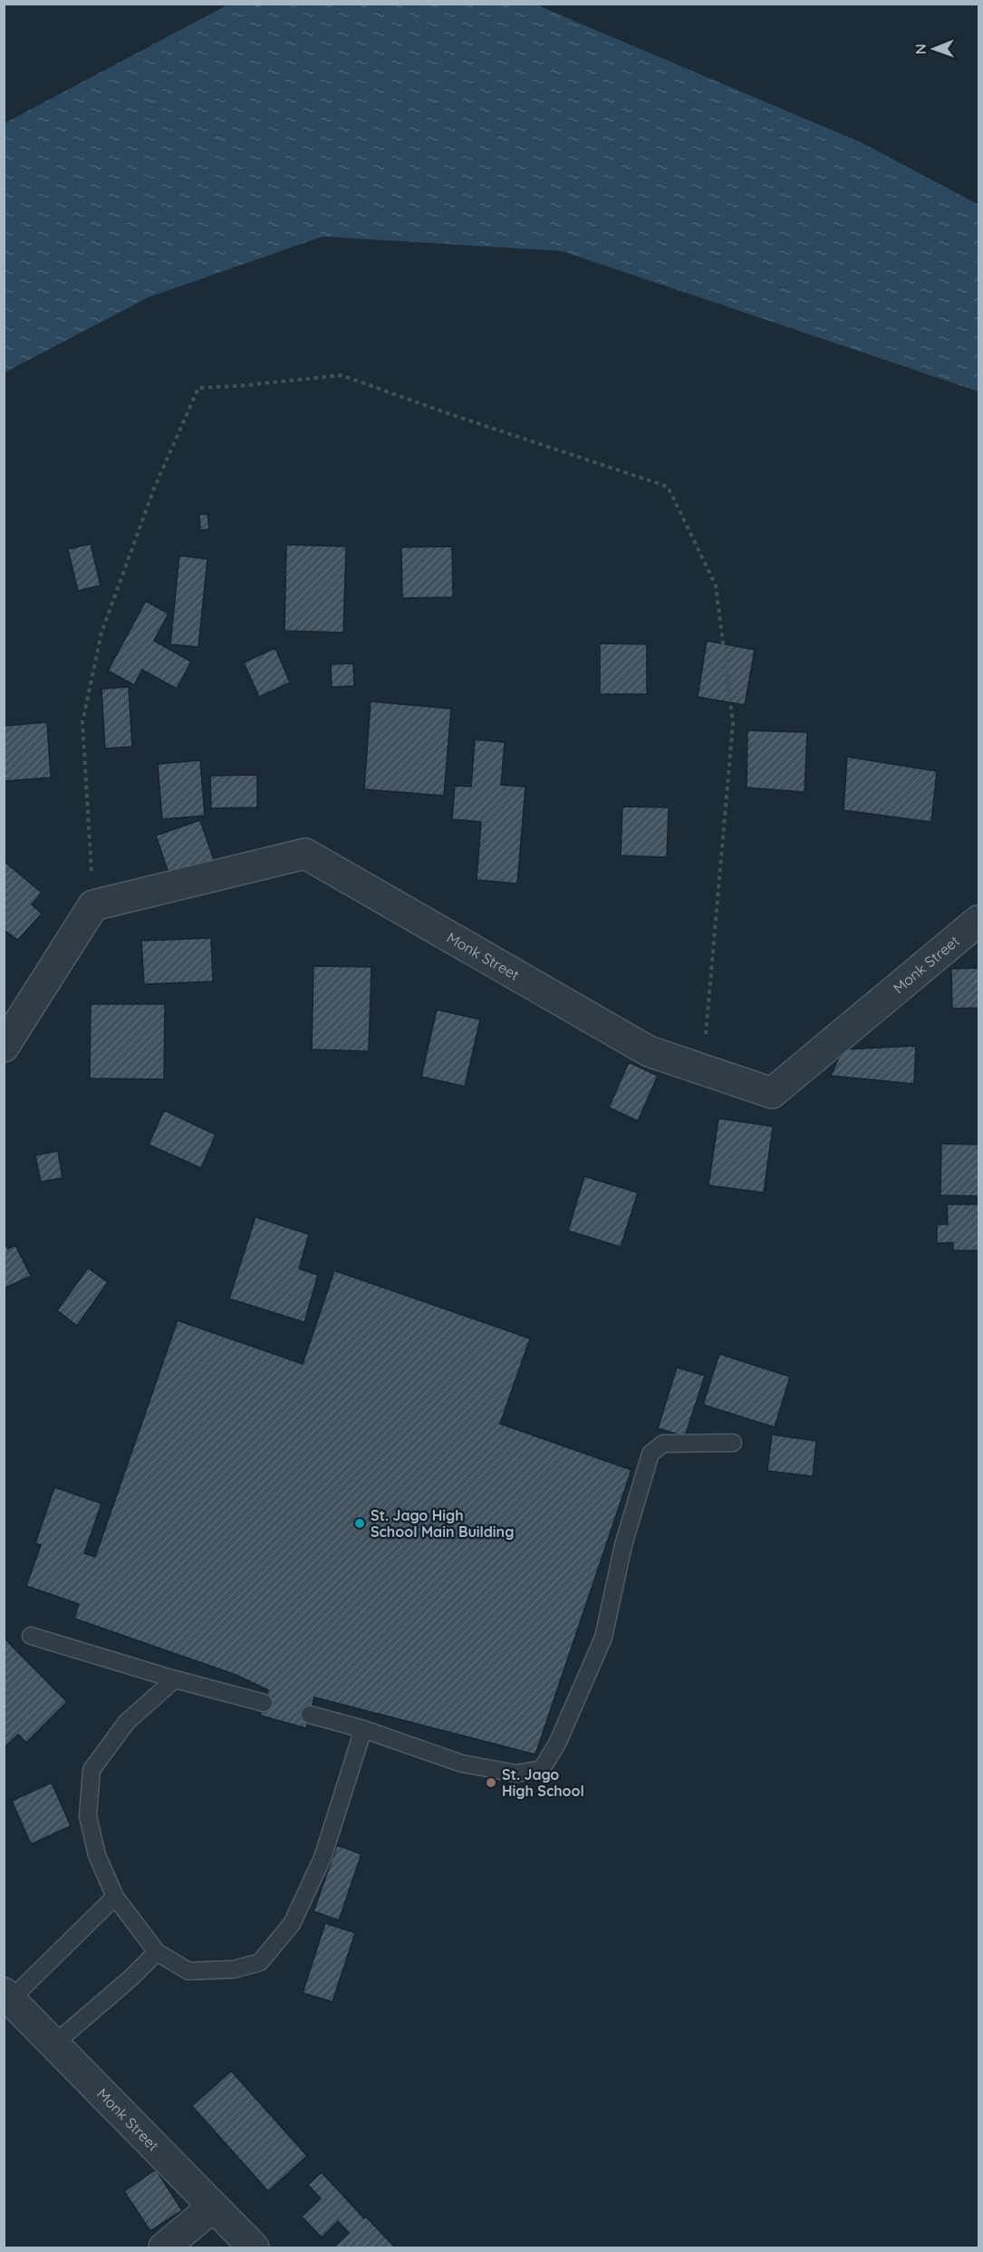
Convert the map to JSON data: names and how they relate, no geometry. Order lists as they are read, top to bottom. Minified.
{"streets":{"street":["Monk Street"]},"places":["St. Jago High School Main Building","St. Jago High School"],"north":"left"}
